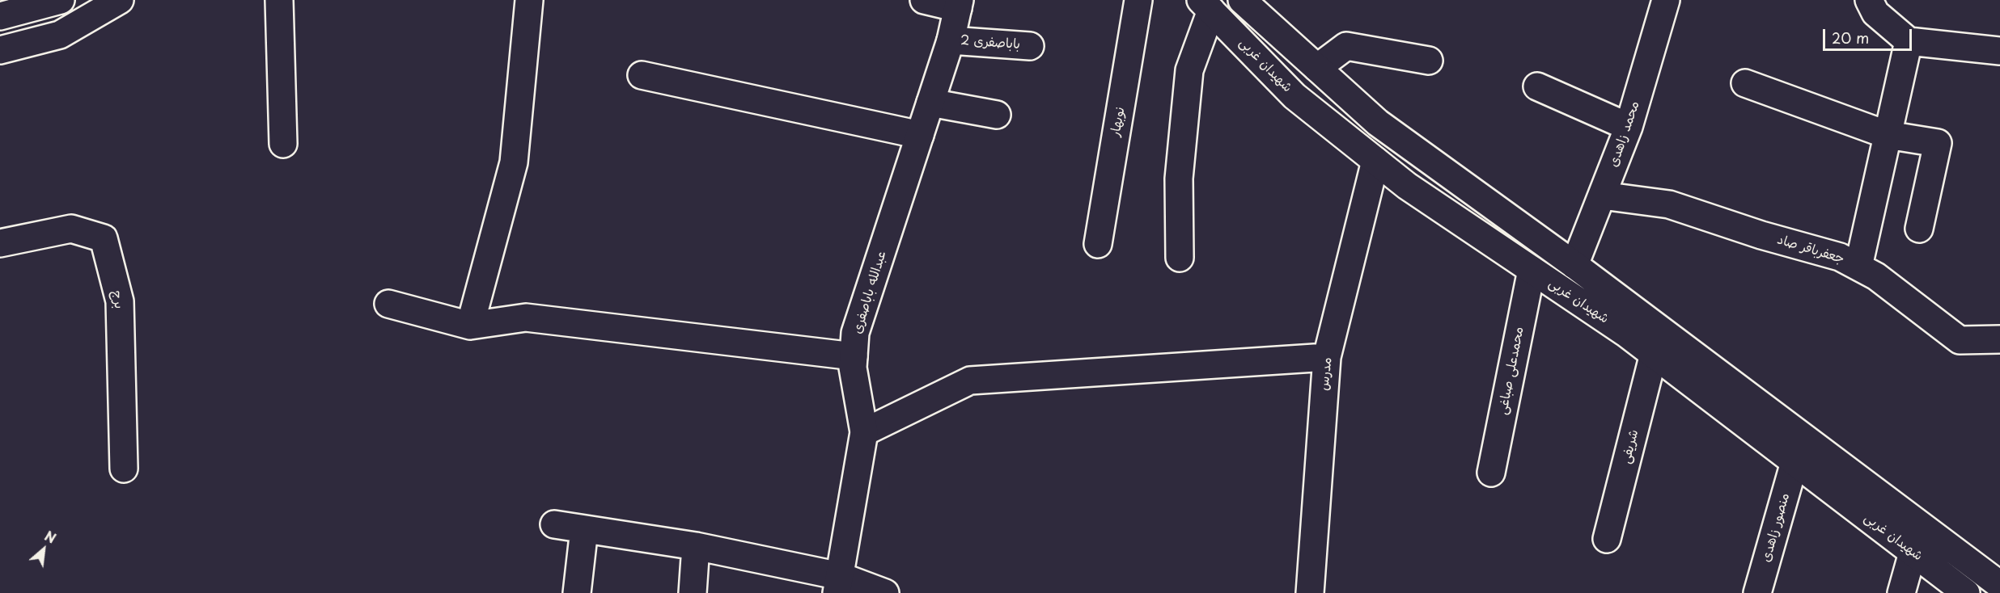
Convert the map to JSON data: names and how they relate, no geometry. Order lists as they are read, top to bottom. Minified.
{"streets":{"street":["باباصفری 2","شهیدان غربی","نوبهار","محمد زاهدی","جعفرباقر صاد","عبدالله باباصفری","برج","محمدعلی صباغی","مدرس","شریفی","منصور زاهدی"]},"crossings":[["باباصفری 2","عبدالله باباصفری"],["شهیدان غربی","محمد زاهدی"],["شهیدان غربی","محمدعلی صباغی"],["شهیدان غربی","مدرس"],["شهیدان غربی","شریفی"],["شهیدان غربی","منصور زاهدی"],["محمد زاهدی","جعفرباقر صاد"]],"scale_bar":"20 m","north":"top right"}
